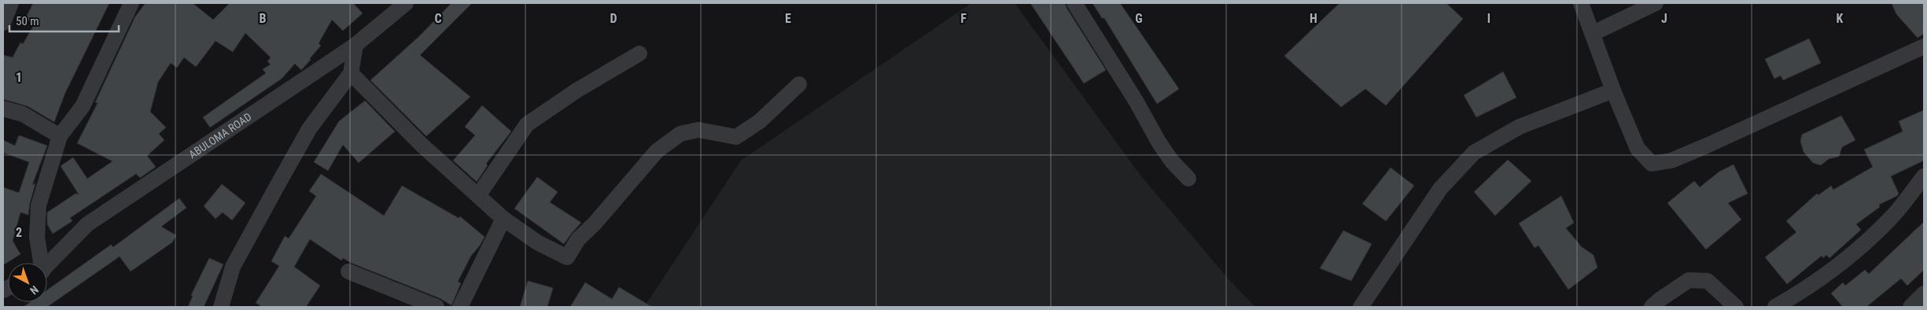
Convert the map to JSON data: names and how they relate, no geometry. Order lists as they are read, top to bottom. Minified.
{"streets":{"street":["ABULOMA ROAD"]},"scale_bar":"50 m","north":"bottom right","grid":{"columns":["B","C","D","E","F","G","H","I","J","K"],"rows":["1","2"]}}
